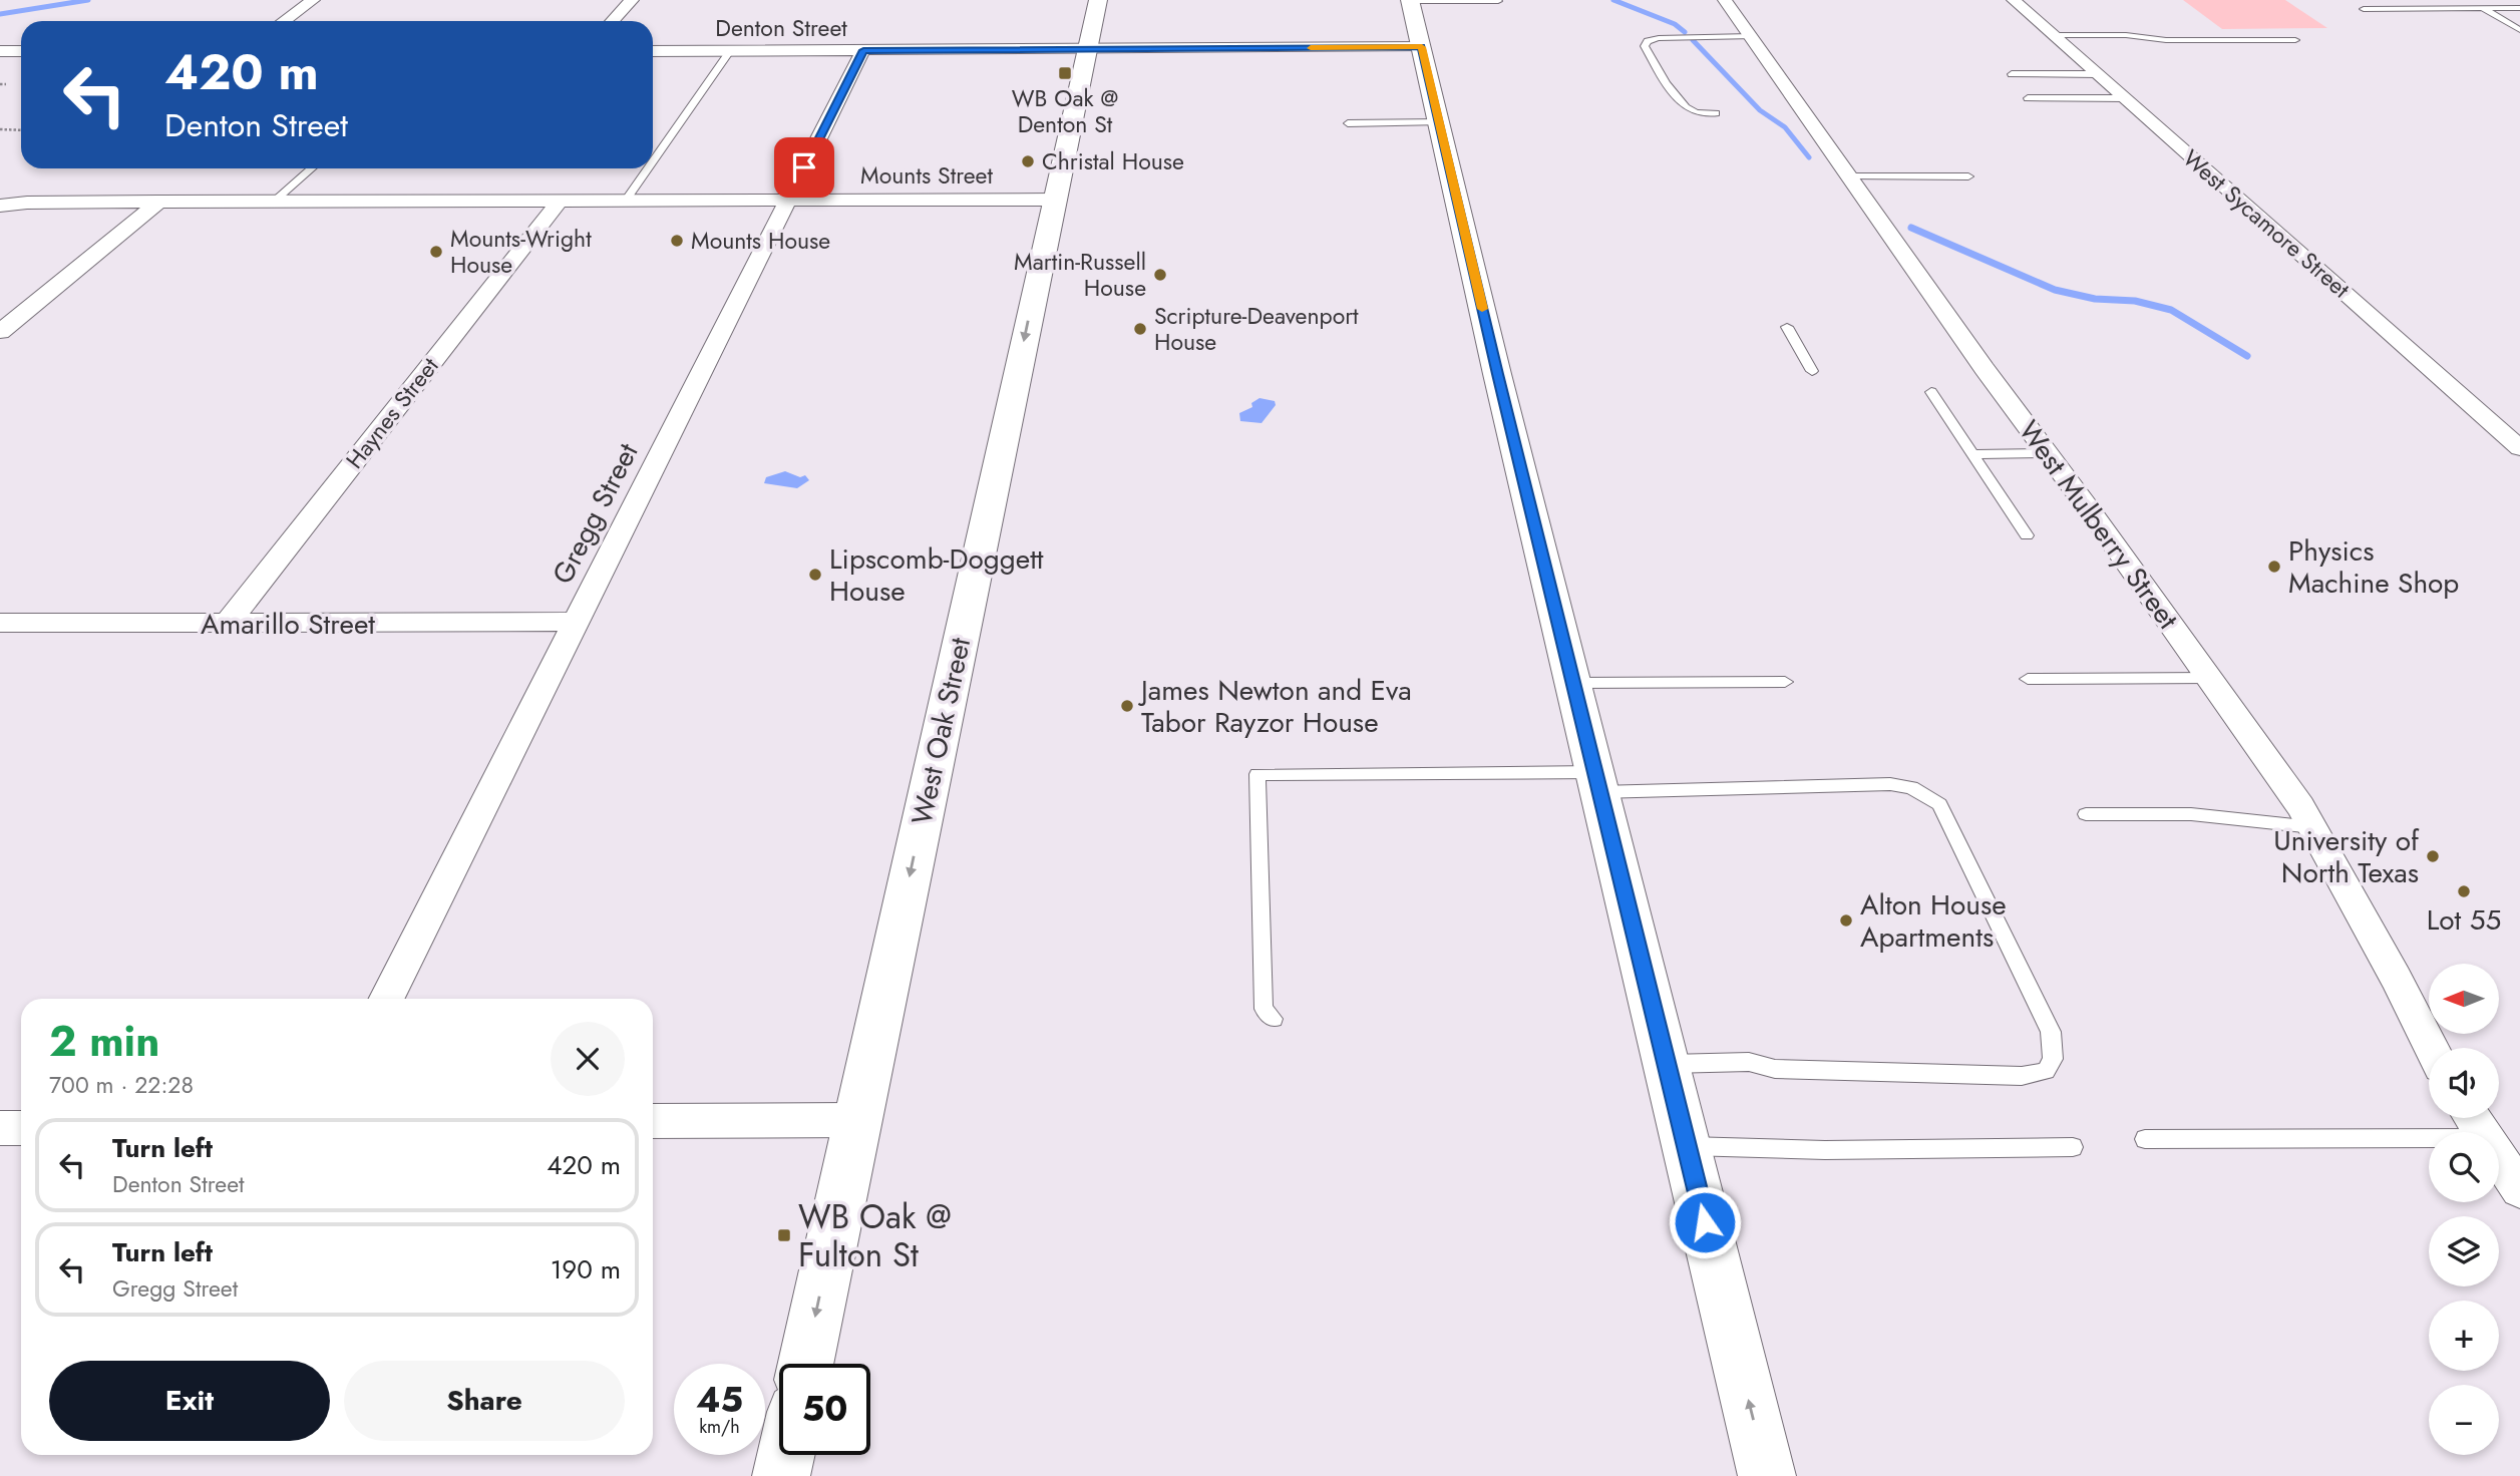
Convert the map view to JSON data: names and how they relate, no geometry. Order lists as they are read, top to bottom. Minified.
{"streets":{"main road":["West Oak Street"],"street":["Denton Street","Mounts Street","West Sycamore Street","Haynes Street","Gregg Street","West Mulberry Street","Amarillo Street"]},"crossings":[["Denton Street","Gregg Street"],["Denton Street","West Oak Street"],["Mounts Street","Haynes Street"],["Mounts Street","Gregg Street"],["Mounts Street","West Oak Street"],["Haynes Street","Amarillo Street"],["Gregg Street","Amarillo Street"]],"one_way":["West Oak Street"],"places":{"transit":["WB Oak @ Denton St","WB Oak @ Fulton St"],"other":["Christal House","Mounts House","Mounts-Wright House","Martin-Russell House","Scripture-Deavenport House","Physics Machine Shop","Lipscomb-Doggett House","James Newton and Eva Tabor Rayzor House","University of North Texas","Lot 55","Alton House Apartments"]},"north":"left","page":{"turn":["420 m","Denton Street"],"map_buttons":["+","−"],"heading":["2 min","700 m · 22:28"],"list":[{"name":"Turn left","note":"Denton Street","value":"420 m"},{"name":"Turn left","note":"Gregg Street","value":"190 m"}],"buttons":["Exit","Share"],"speed":"45 km/h","limit":"50"}}
